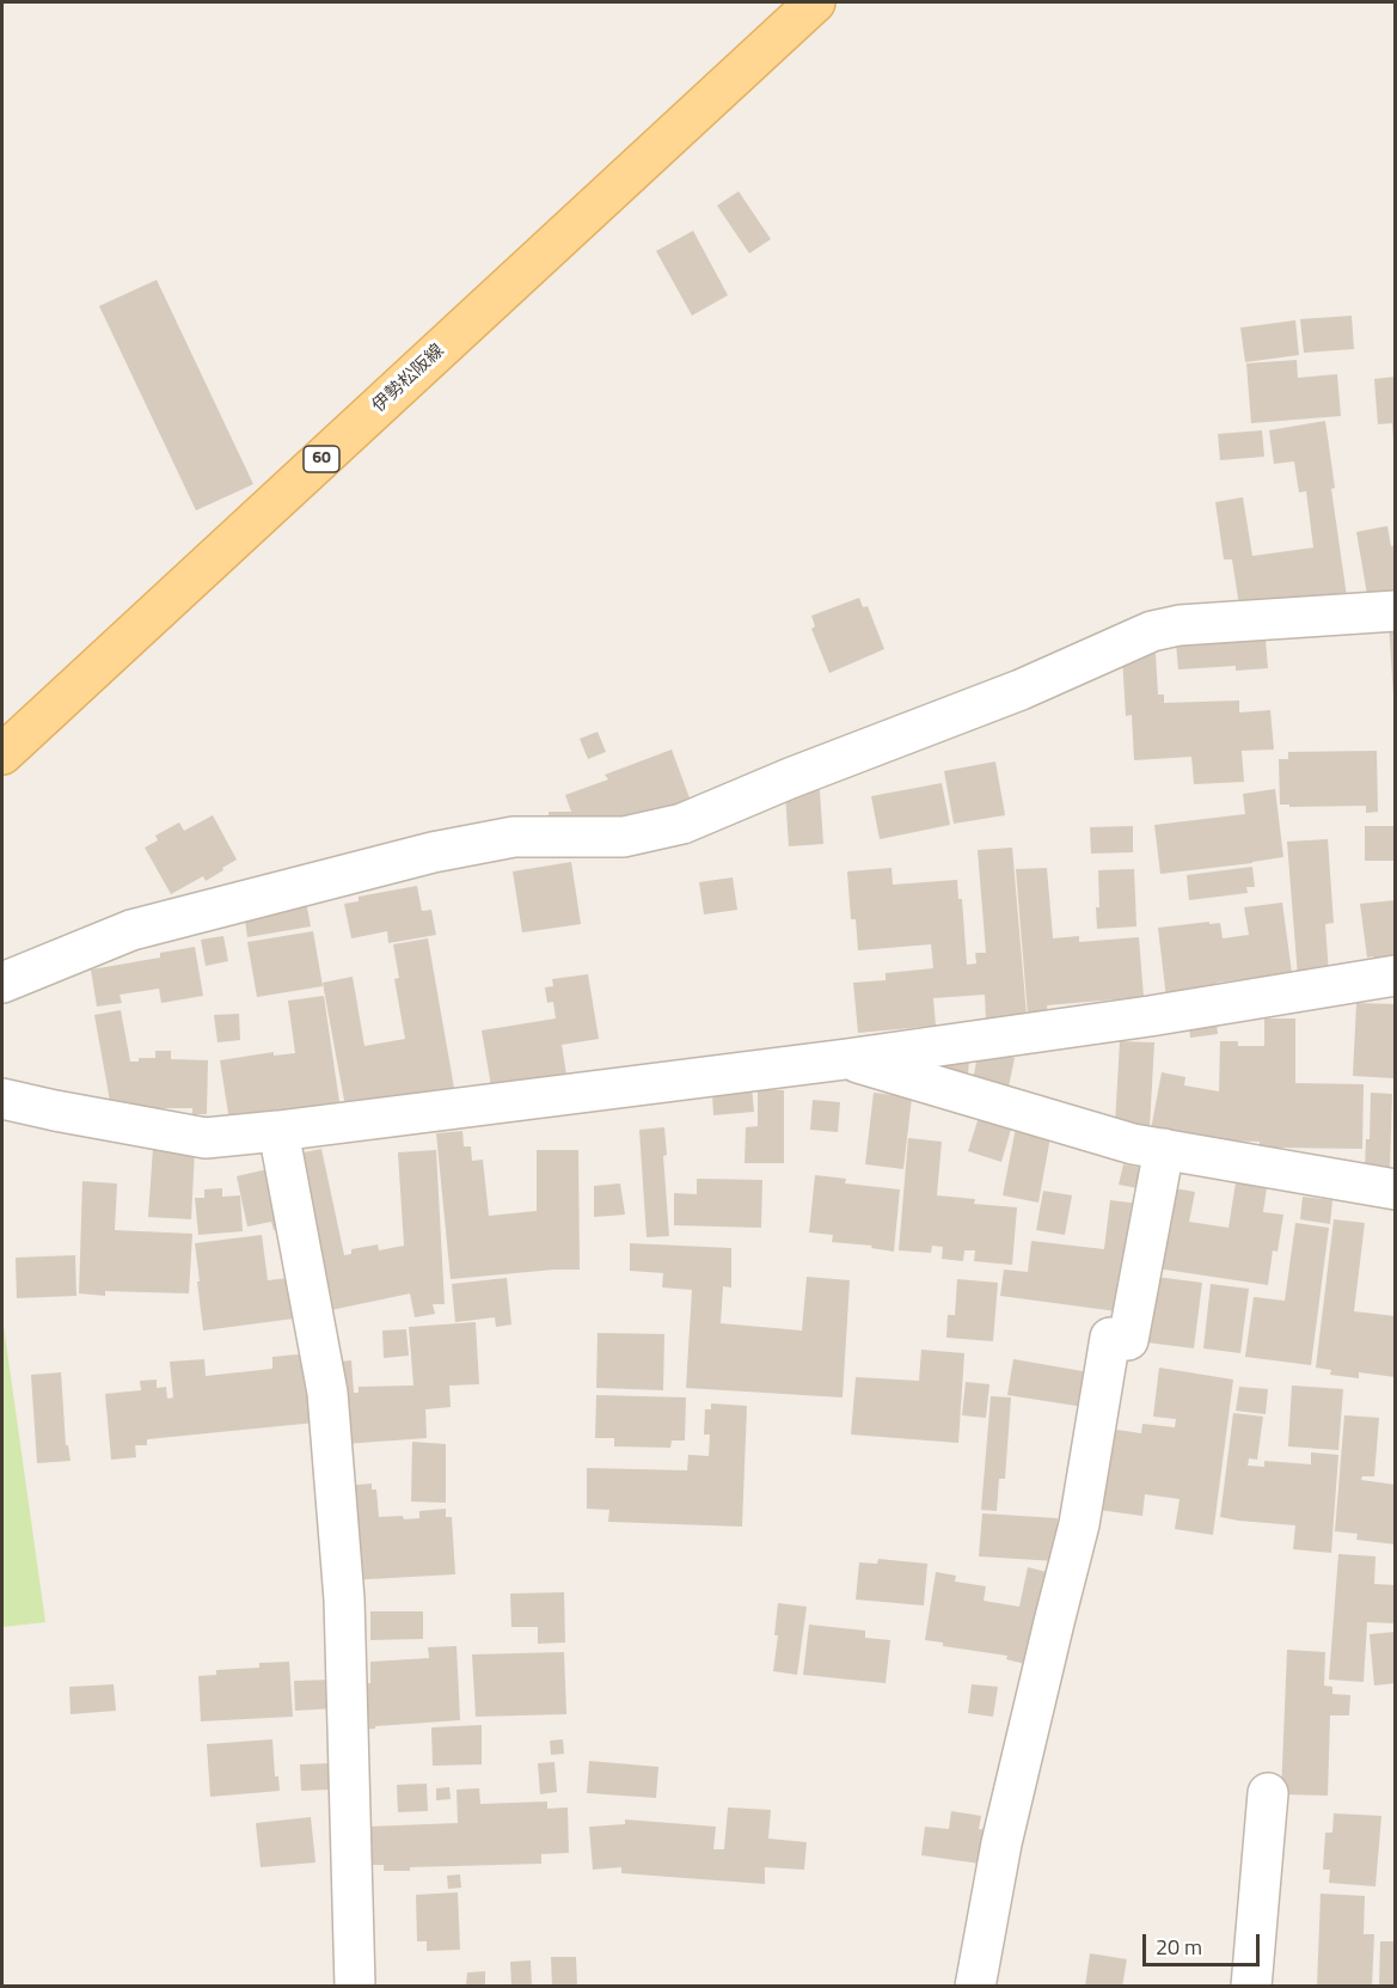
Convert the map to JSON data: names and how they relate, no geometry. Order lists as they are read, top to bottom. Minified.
{"streets":{"main road":["伊勢松阪線","60"]},"scale_bar":"20 m"}
